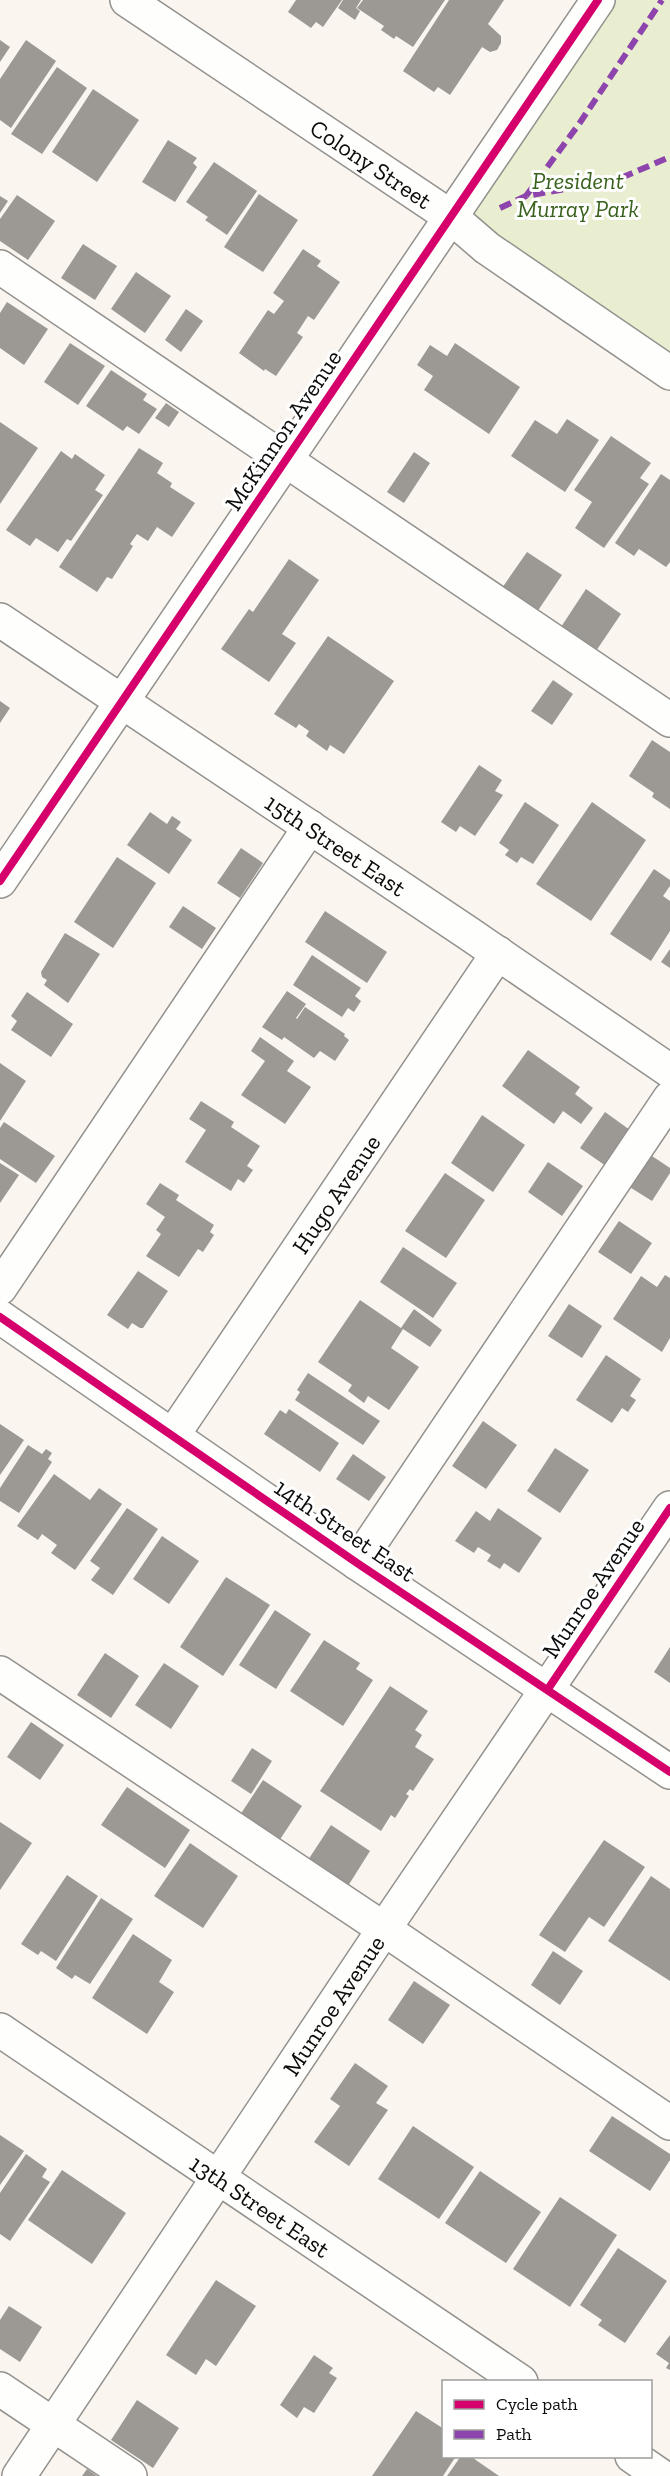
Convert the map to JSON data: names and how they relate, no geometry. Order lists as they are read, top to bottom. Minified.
{"streets":{"street":["Colony Street","McKinnon Avenue","15th Street East","Hugo Avenue","14th Street East","Munroe Avenue","13th Street East"]},"crossings":[["Colony Street","McKinnon Avenue"],["McKinnon Avenue","15th Street East"],["15th Street East","Hugo Avenue"],["Hugo Avenue","14th Street East"],["14th Street East","Munroe Avenue"],["Munroe Avenue","13th Street East"]],"parks":["President Murray Park"],"legend":["Cycle path","Path"]}
